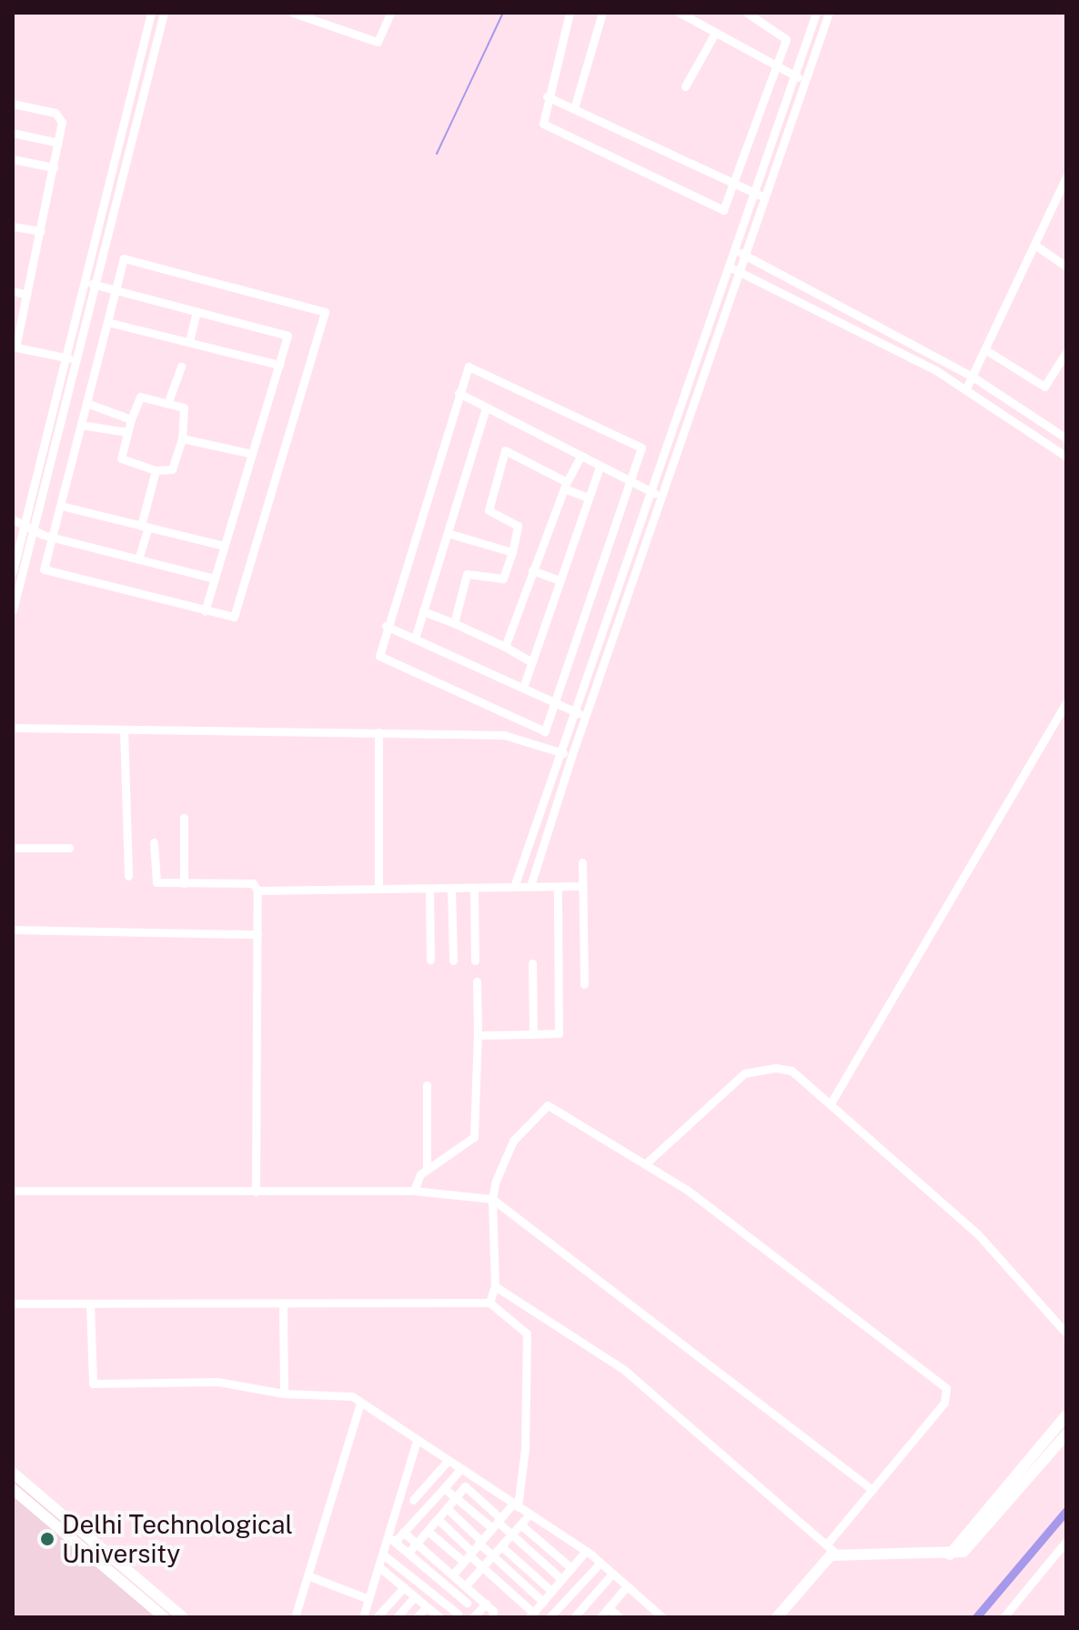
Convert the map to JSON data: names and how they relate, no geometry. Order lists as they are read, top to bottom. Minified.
{"places":["Delhi Technological University"]}
